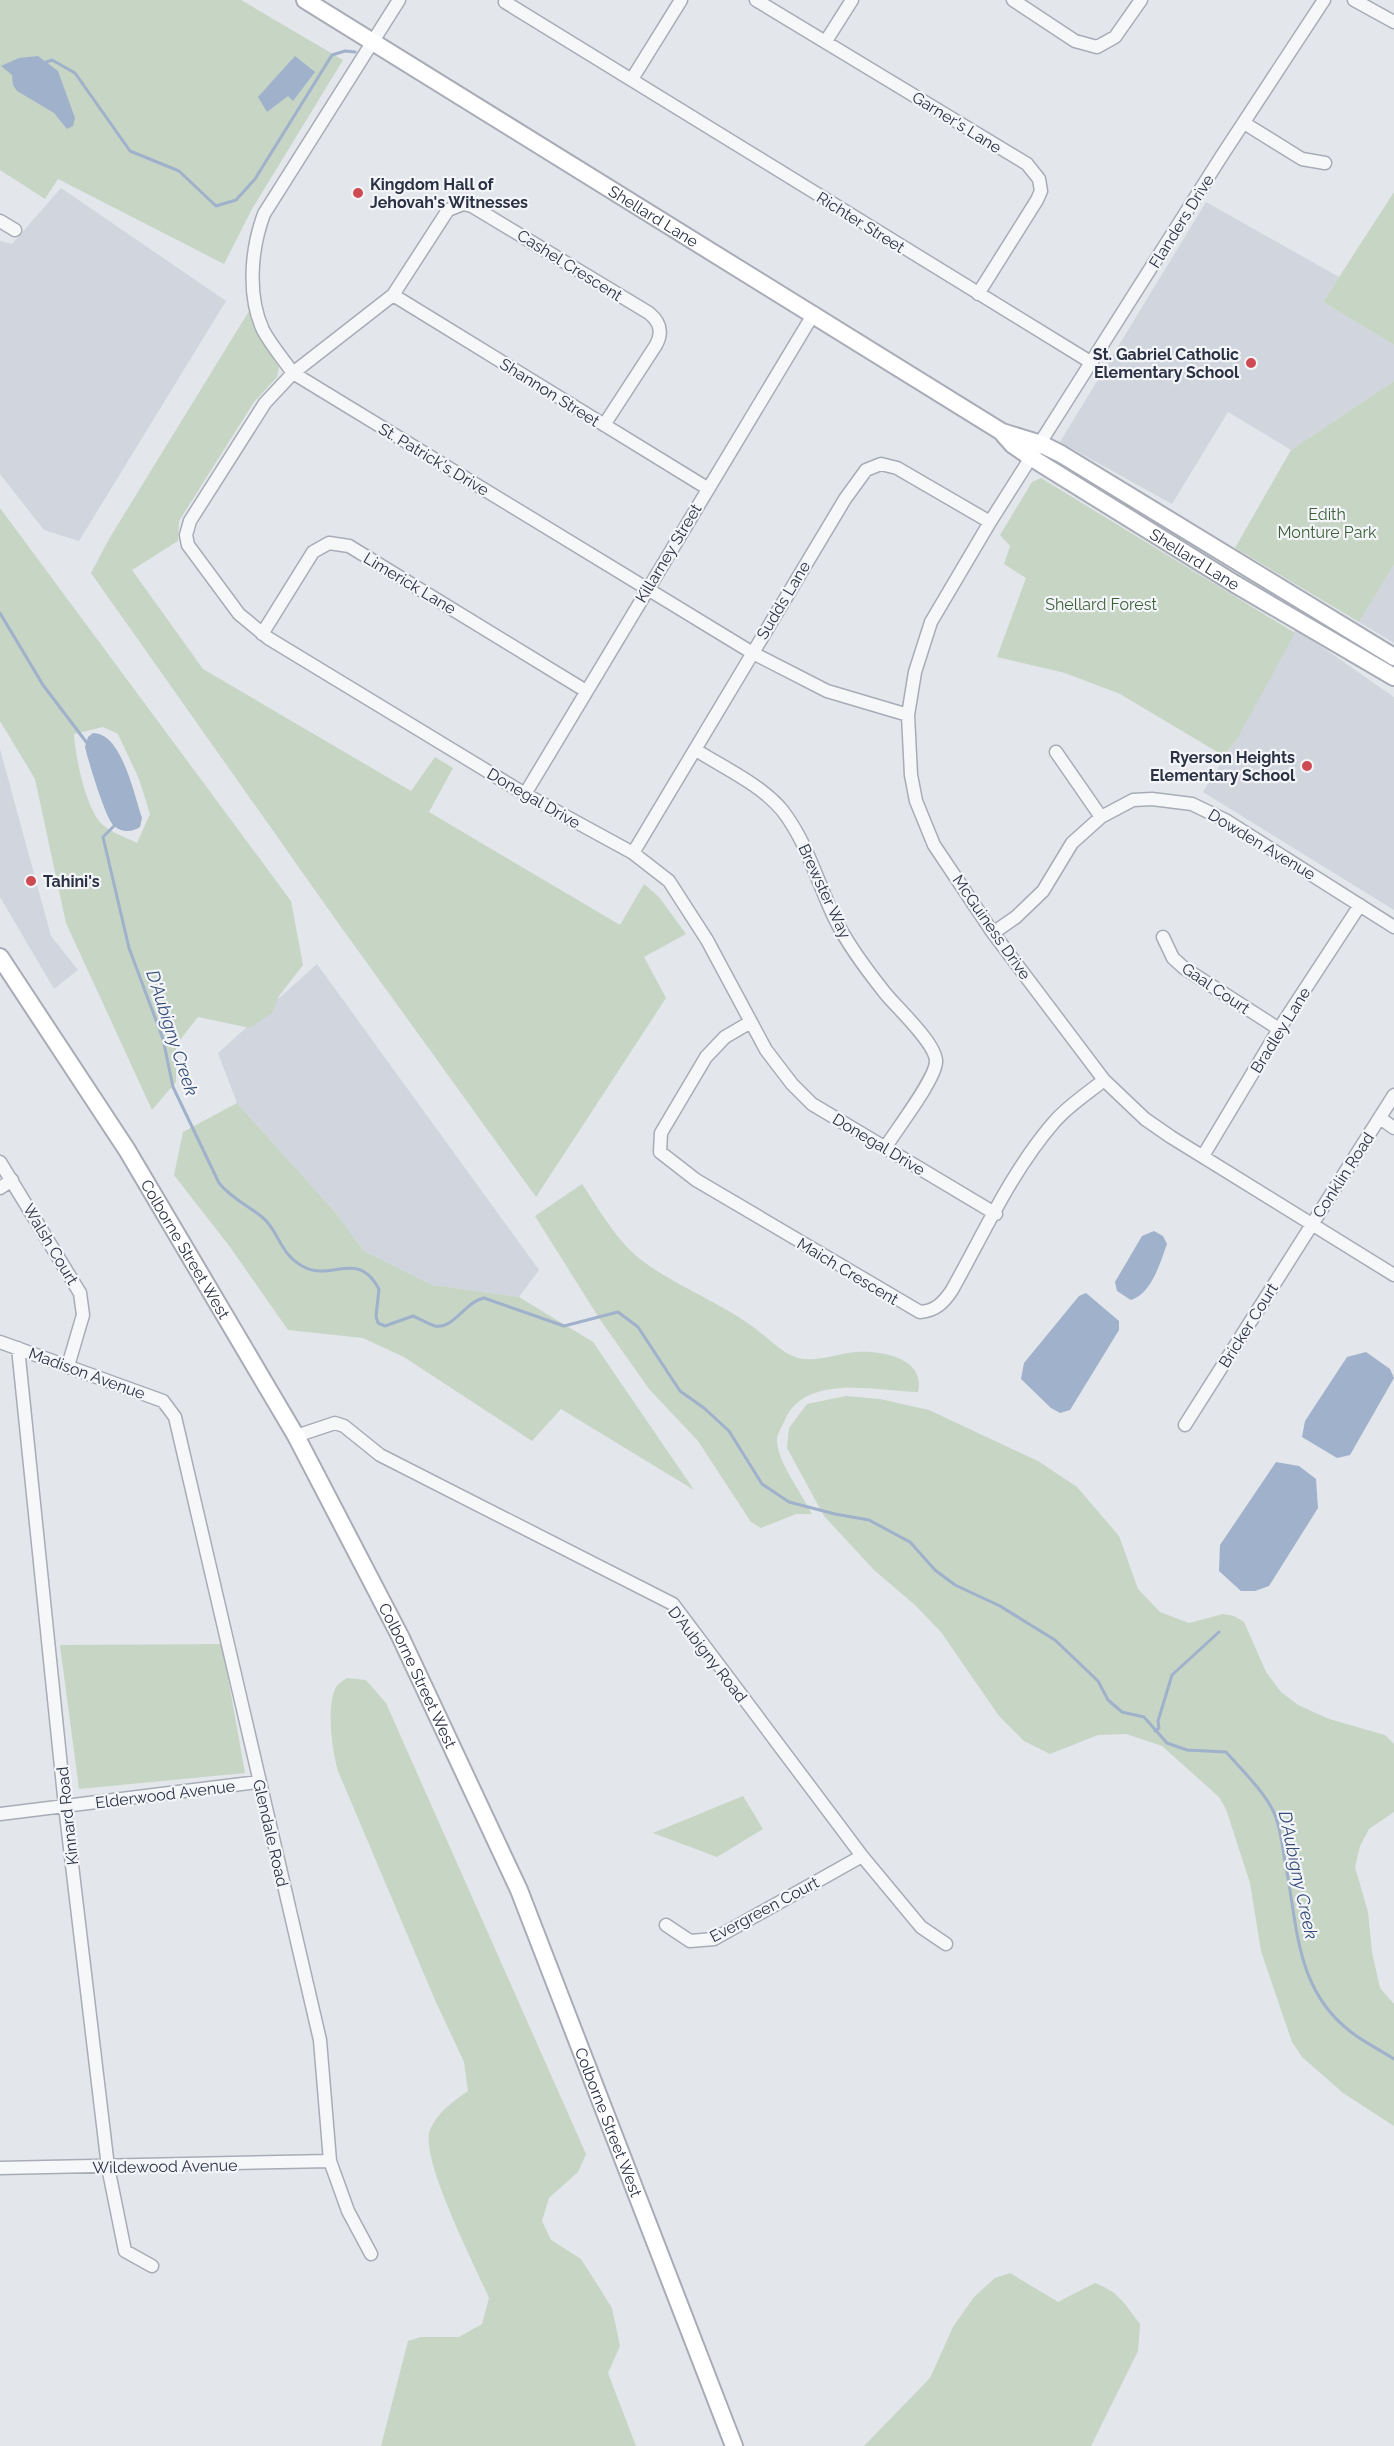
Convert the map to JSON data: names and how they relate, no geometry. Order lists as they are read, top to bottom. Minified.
{"streets":{"main road":["Shellard Lane","Colborne Street West"],"street":["Garner's Lane","Flanders Drive","Richter Street","Cashel Crescent","Shannon Street","St. Patrick's Drive","Killarney Street","Limerick Lane","Sudds Lane","Donegal Drive","Dowden Avenue","Brewster Way","McGuiness Drive","Gaal Court","Bradley Lane","Conklin Road","Walsh Court","Maich Crescent","Bricker Court","Madison Avenue","D'Aubigny Road","Elderwood Avenue","Kinnard Road","Glendale Road","Evergreen Court","Wildewood Avenue"]},"crossings":[["Garner's Lane","Richter Street"],["Shellard Lane","Flanders Drive"],["Shellard Lane","St. Patrick's Drive"],["Shellard Lane","Killarney Street"],["Shellard Lane","McGuiness Drive"],["Flanders Drive","Richter Street"],["Flanders Drive","McGuiness Drive"],["Cashel Crescent","Shannon Street"],["Cashel Crescent","St. Patrick's Drive"],["Cashel Crescent","Donegal Drive"],["Shannon Street","Killarney Street"],["St. Patrick's Drive","Killarney Street"],["St. Patrick's Drive","Sudds Lane"],["St. Patrick's Drive","Donegal Drive"],["St. Patrick's Drive","McGuiness Drive"],["Killarney Street","Limerick Lane"],["Killarney Street","Donegal Drive"],["Limerick Lane","Donegal Drive"],["Sudds Lane","Donegal Drive"],["Sudds Lane","Brewster Way"],["Sudds Lane","McGuiness Drive"],["Donegal Drive","Brewster Way"],["Donegal Drive","Maich Crescent"],["Dowden Avenue","McGuiness Drive"],["Dowden Avenue","Bradley Lane"],["McGuiness Drive","Bradley Lane"],["McGuiness Drive","Conklin Road"],["McGuiness Drive","Maich Crescent"],["McGuiness Drive","Bricker Court"],["Gaal Court","Bradley Lane"],["Conklin Road","Bricker Court"],["Walsh Court","Madison Avenue"],["Colborne Street West","D'Aubigny Road"],["Madison Avenue","Kinnard Road"],["Madison Avenue","Glendale Road"],["D'Aubigny Road","Evergreen Court"],["Elderwood Avenue","Kinnard Road"],["Elderwood Avenue","Glendale Road"],["Kinnard Road","Wildewood Avenue"],["Glendale Road","Wildewood Avenue"]],"water":["D'Aubigny Creek"],"parks":["Edith Monture Park","Shellard Forest"],"places":["Kingdom Hall of Jehovah's Witnesses","St. Gabriel Catholic Elementary School","Ryerson Heights Elementary School","Tahini's"]}
